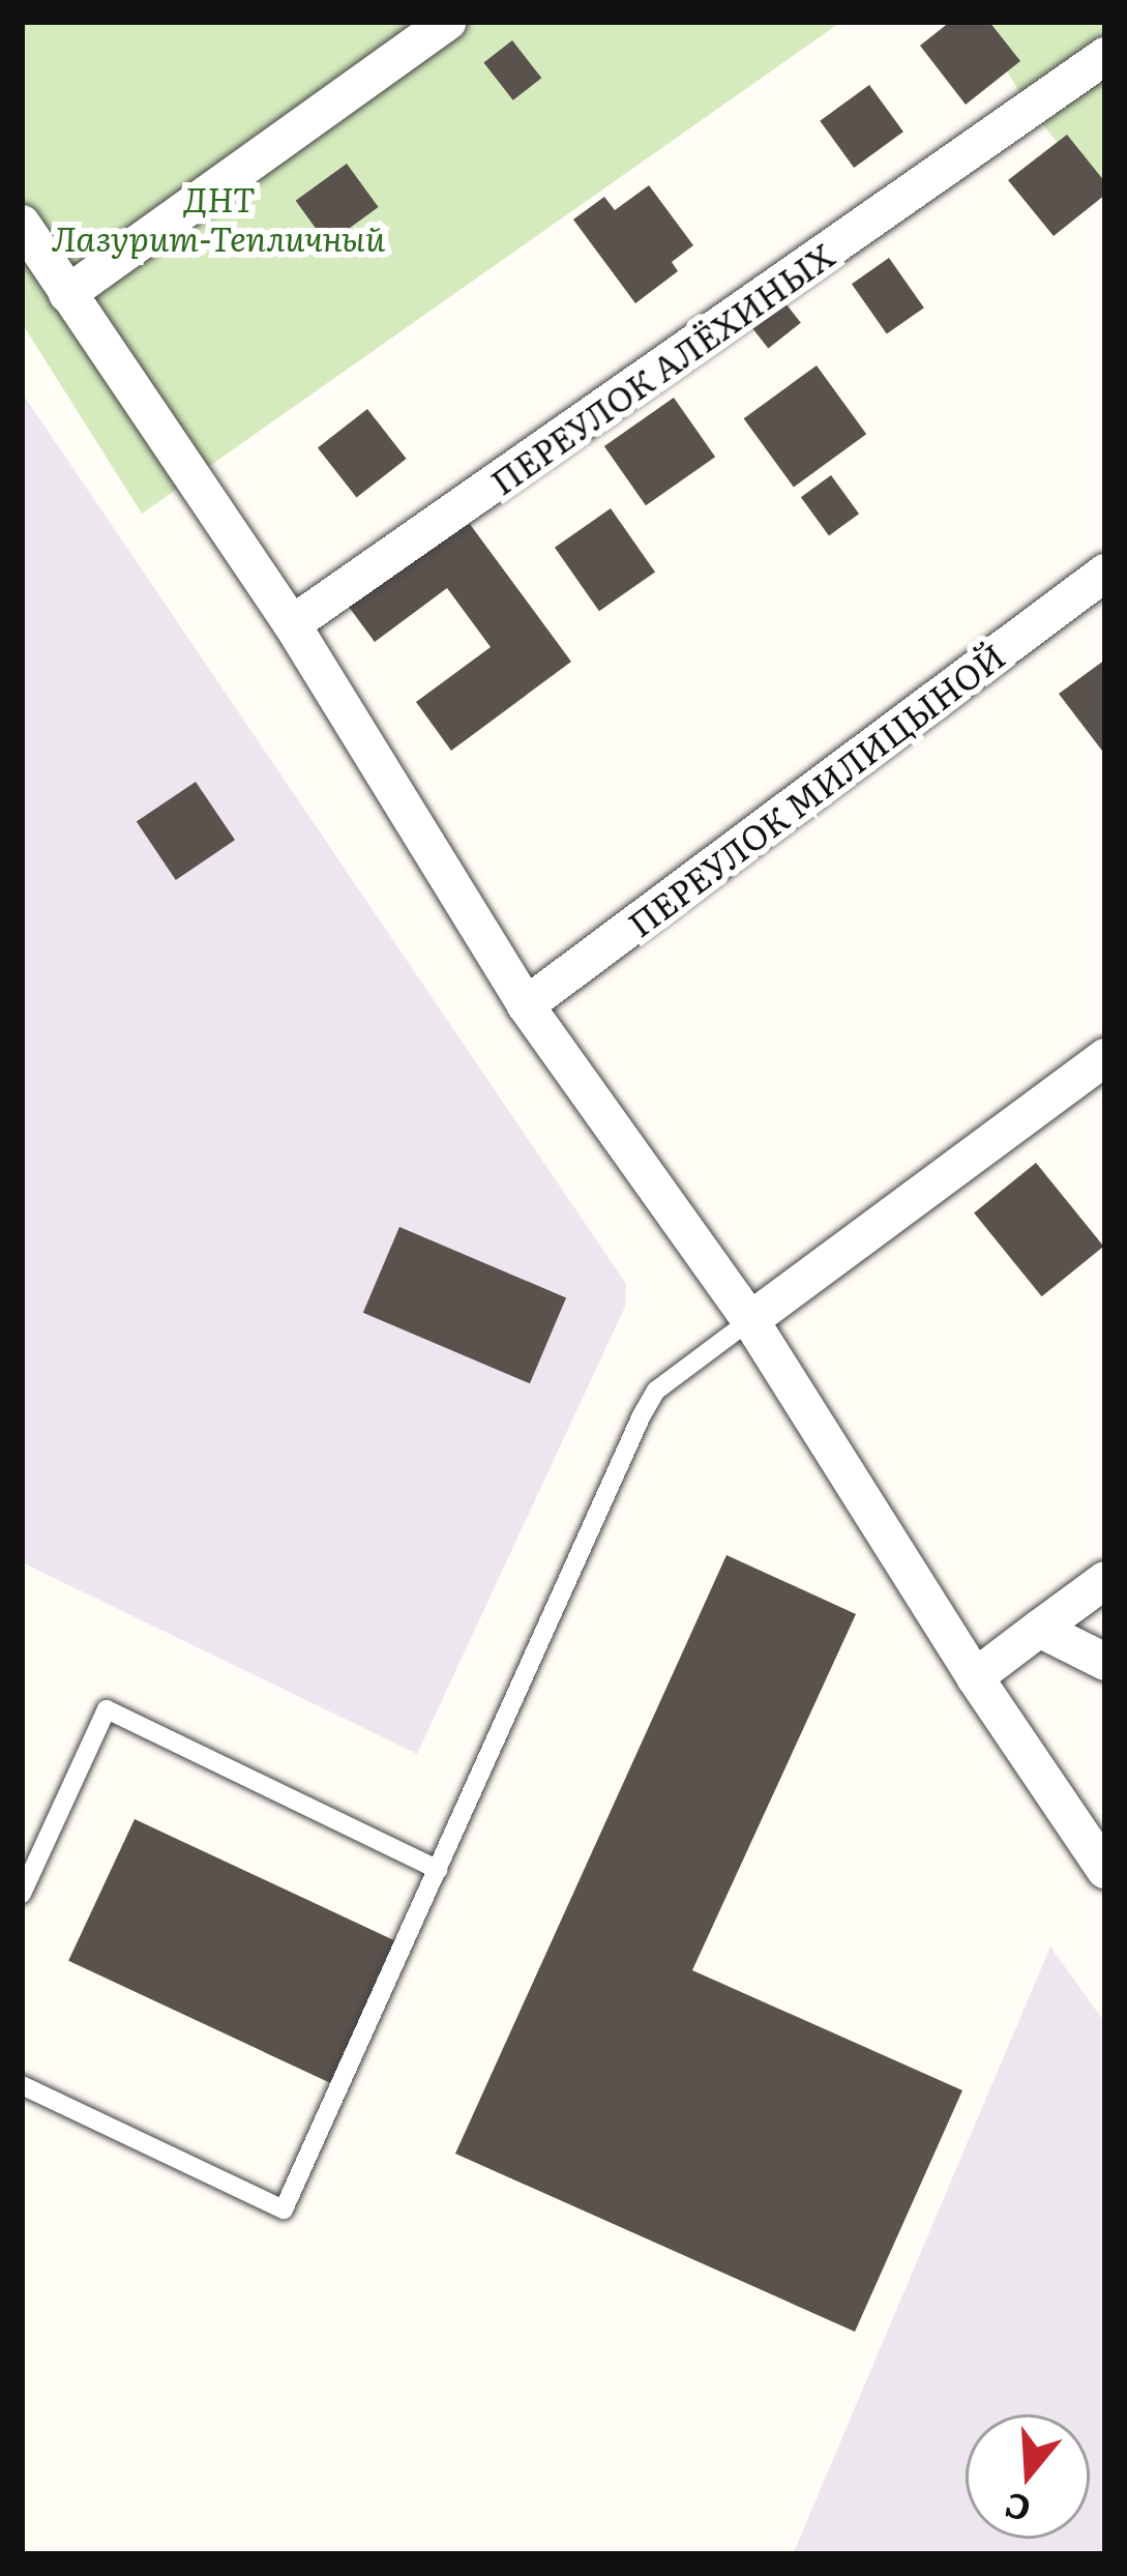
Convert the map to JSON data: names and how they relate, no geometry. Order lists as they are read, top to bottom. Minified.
{"streets":{"street":["ПЕРЕУЛОК АЛЁХИНЫХ","ПЕРЕУЛОК МИЛИЦЫНОЙ"]},"parks":["ДНТ Лазурит-Тепличный"],"north":"bottom"}
